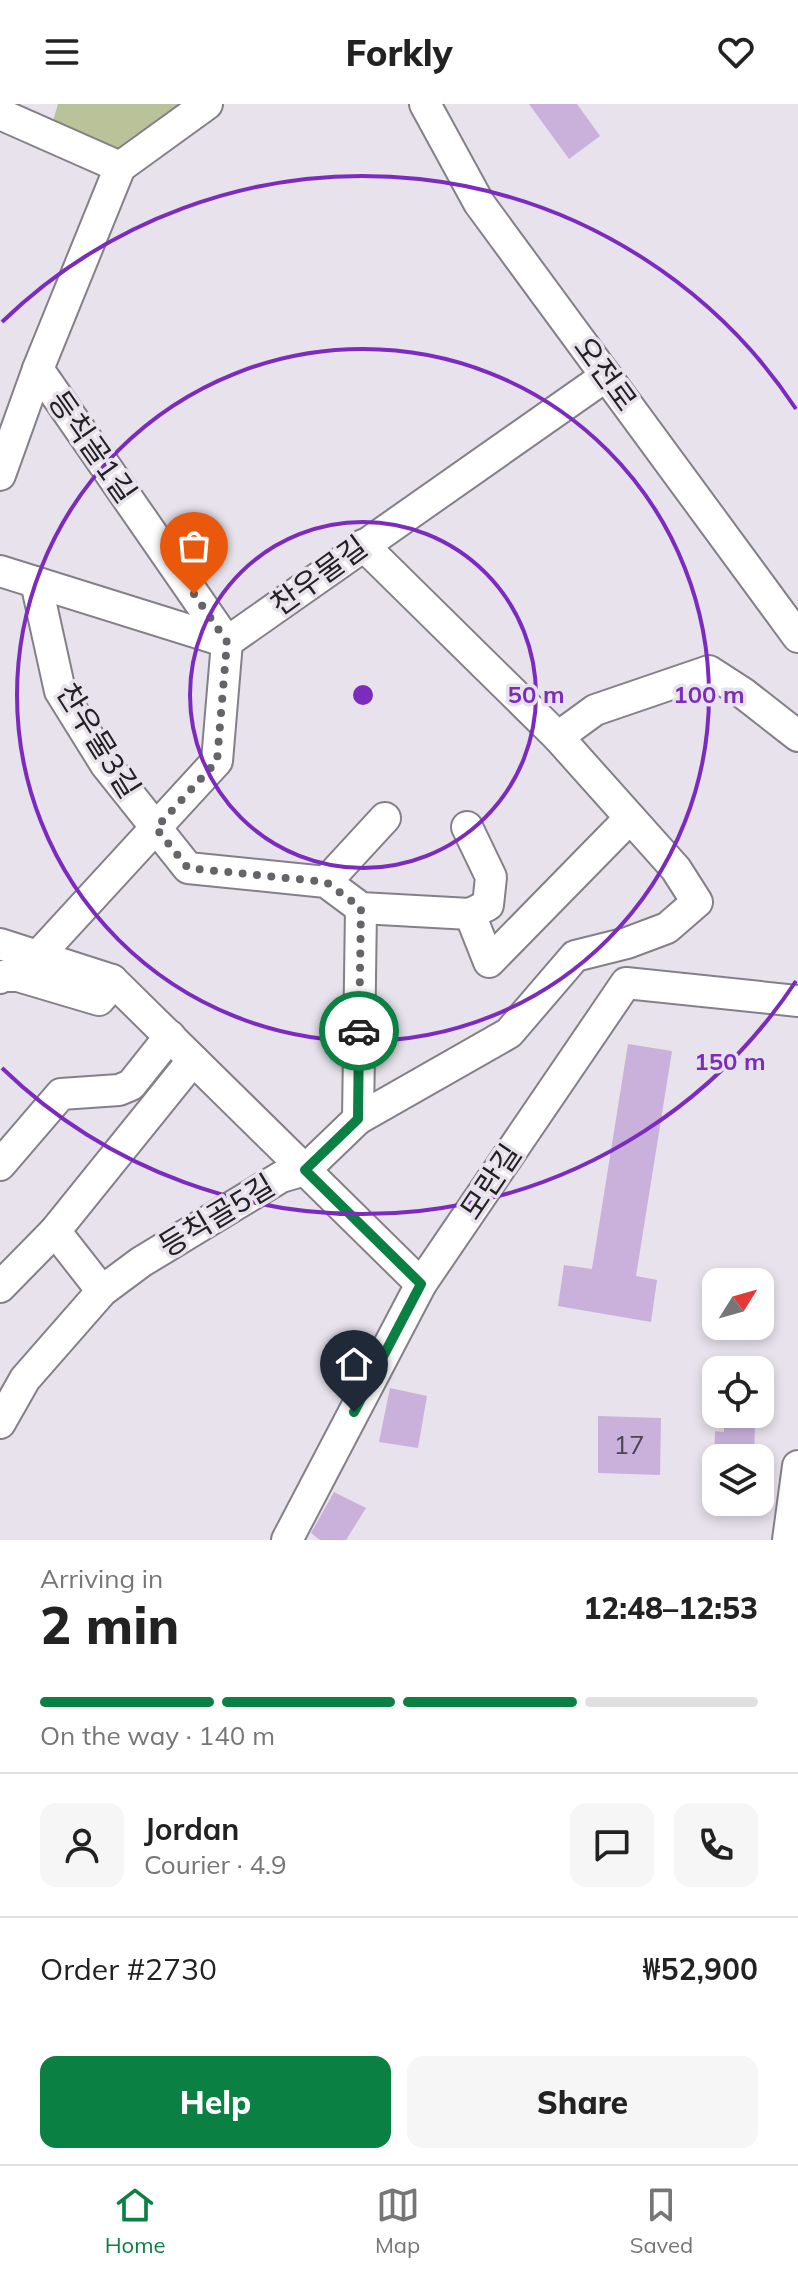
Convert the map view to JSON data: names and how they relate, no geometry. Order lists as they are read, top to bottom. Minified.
{"streets":{"street":["오전로","등칙골1길","찬우물길","찬우물3길","모란길","등칙골5길"]},"crossings":[["오전로","찬우물길"],["등칙골1길","찬우물길"]],"house_numbers":["17"],"north":"top right","page":{"header":"Forkly","heading":["2 min","Arriving in","12:48–12:53"],"panel":["Jordan","Courier · 4.9","Order #2730","₩52,900"],"bar":"On the way · 140 m","buttons":["Help","Share"],"tabs":["Home","Map","Saved"]},"rings":["50 m","100 m","150 m"]}
